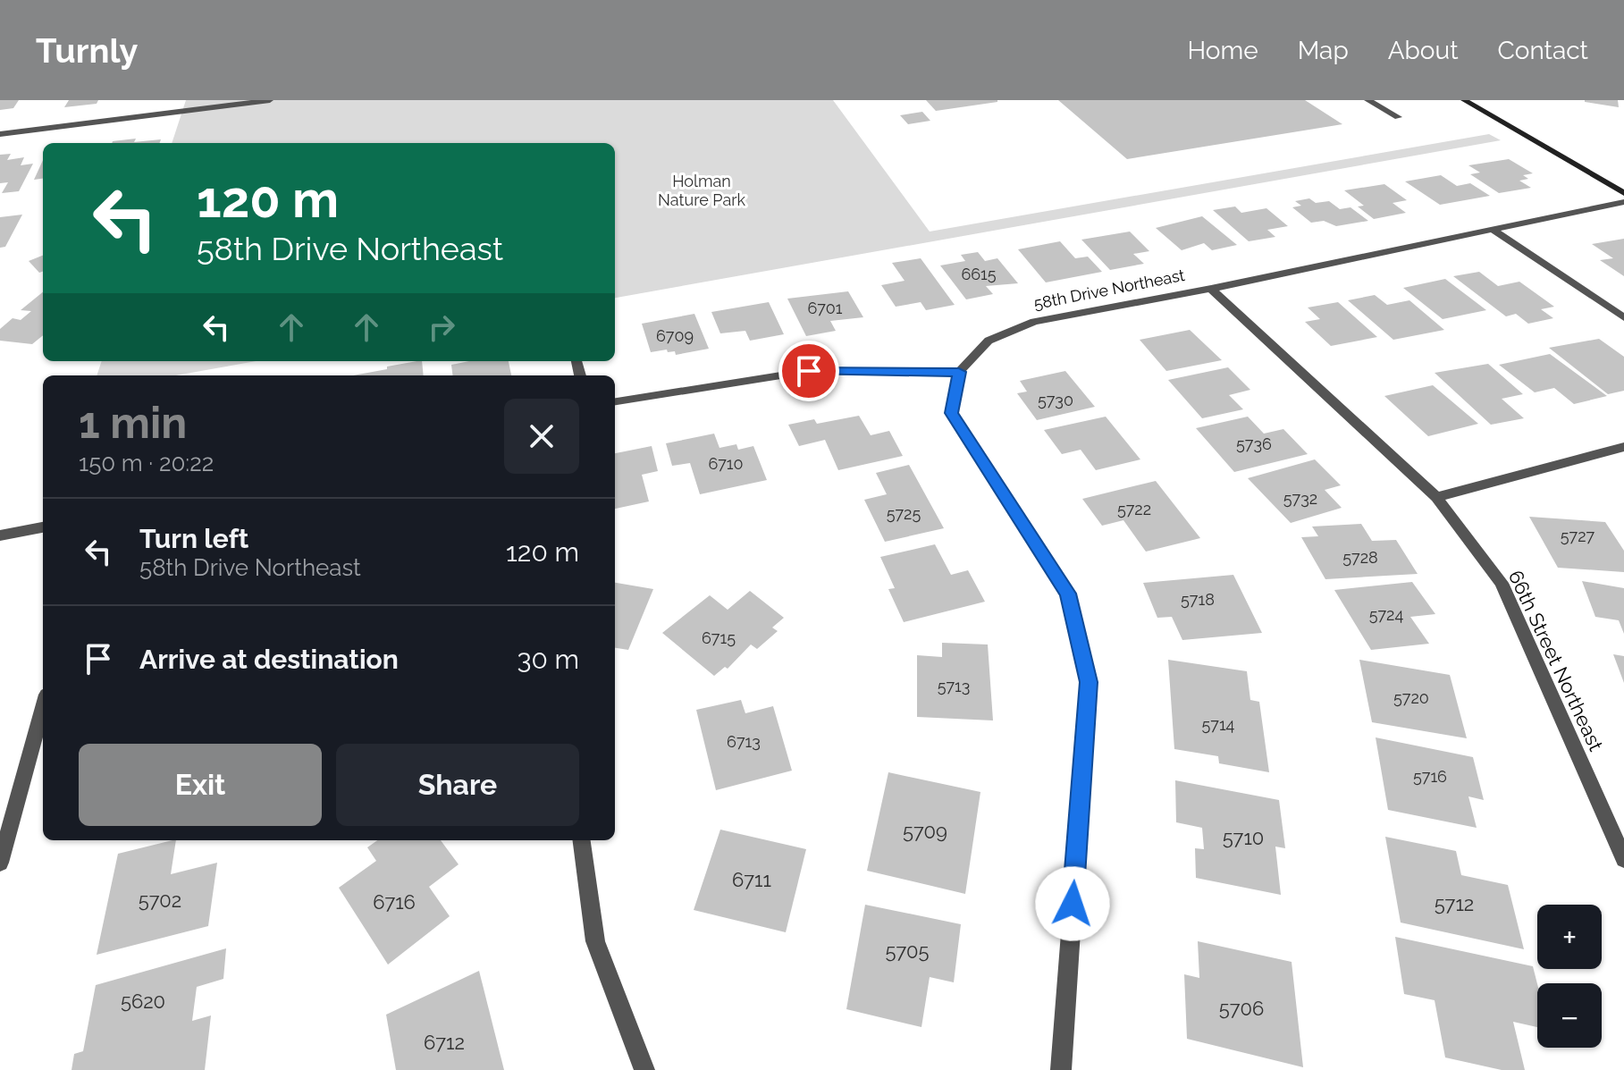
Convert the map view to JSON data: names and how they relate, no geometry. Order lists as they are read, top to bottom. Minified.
{"streets":{"street":["58th Drive Northeast","66th Street Northeast"]},"crossings":[["58th Drive Northeast","66th Street Northeast"]],"parks":["Holman Nature Park"],"house_numbers":["6615","6701","6709","5730","5736","6710","5732","5722","5725","5727","5728","5718","5724","6715","5713","5720","5714","6713","5716","5709","5710","6711","5702","6716","5712","5705","5620","5706","6712"],"page":{"header":"Turnly","nav":["Home","Map","About","Contact"],"turn":["120 m","58th Drive Northeast"],"heading":["1 min","150 m · 20:22"],"list":[{"name":"Turn left","note":"58th Drive Northeast","value":"120 m"},{"name":"Arrive at destination","value":"30 m"}],"buttons":["Exit","Share"],"map_buttons":["+","−"]}}
